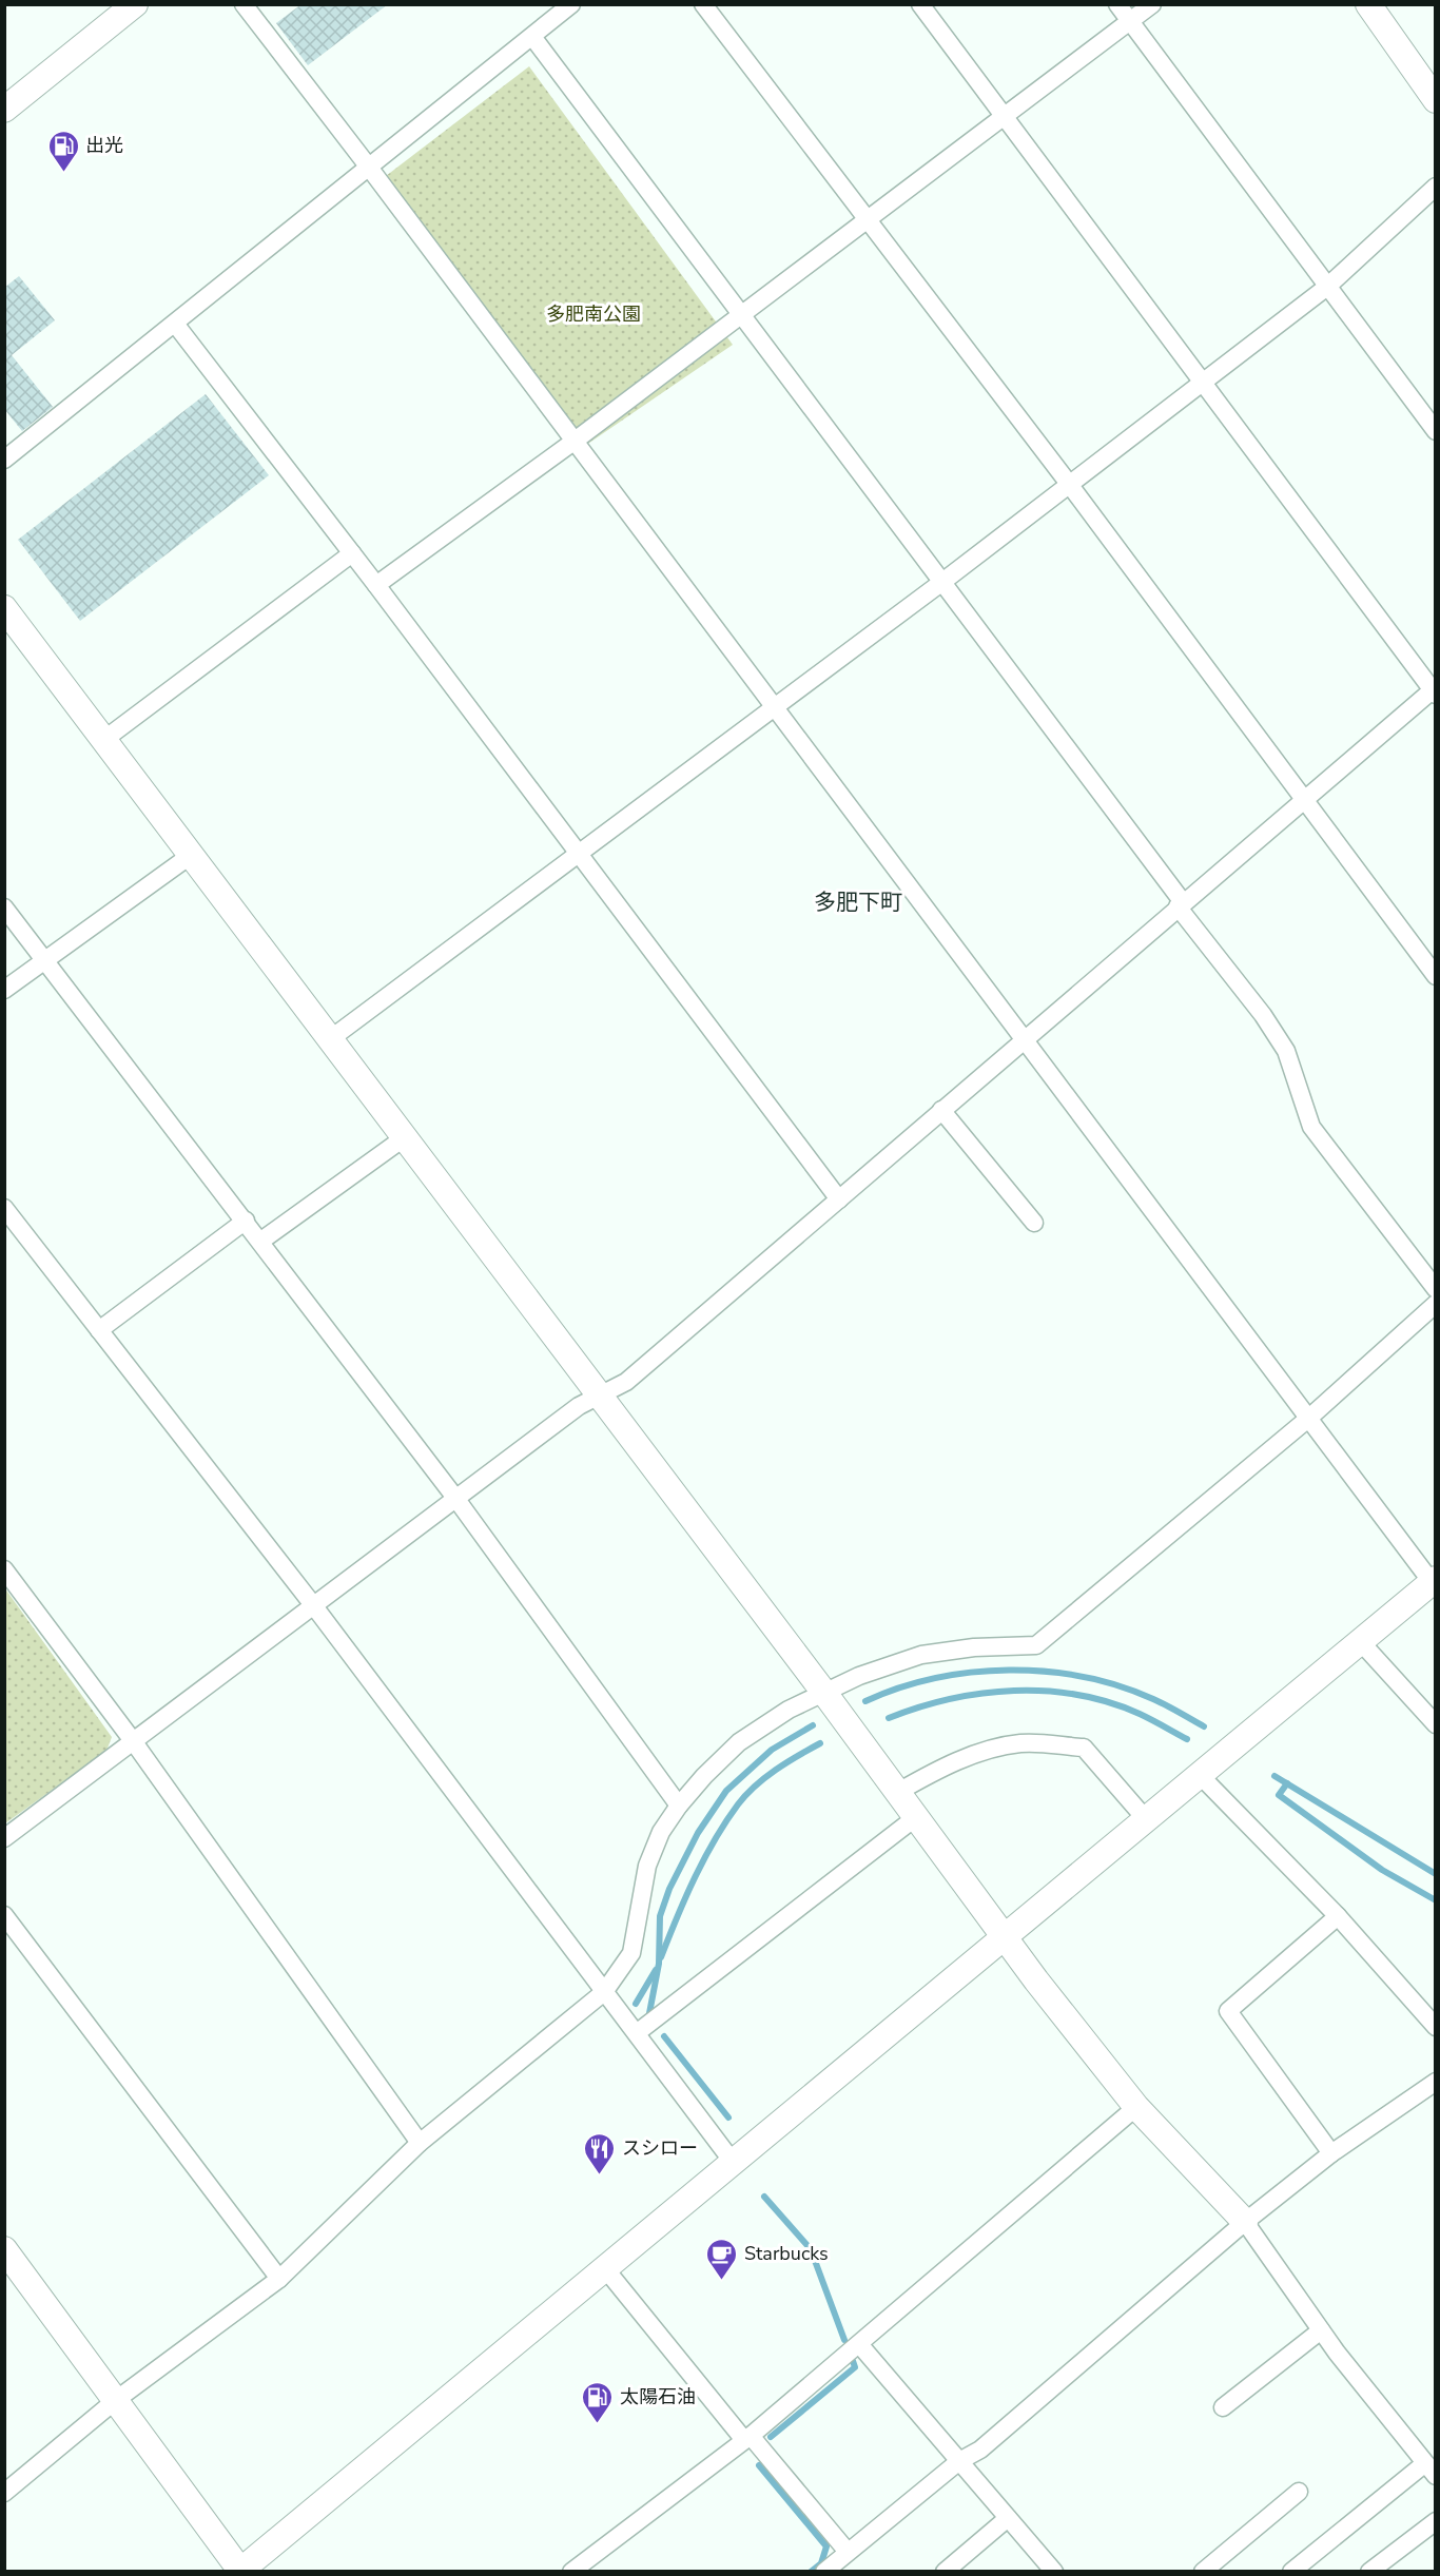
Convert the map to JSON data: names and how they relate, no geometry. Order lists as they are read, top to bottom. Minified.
{"districts":["多肥下町"],"parks":["多肥南公園"],"places":{"fuel station":["出光","太陽石油"],"restaurant":["スシロー"],"cafe":["Starbucks"]}}
